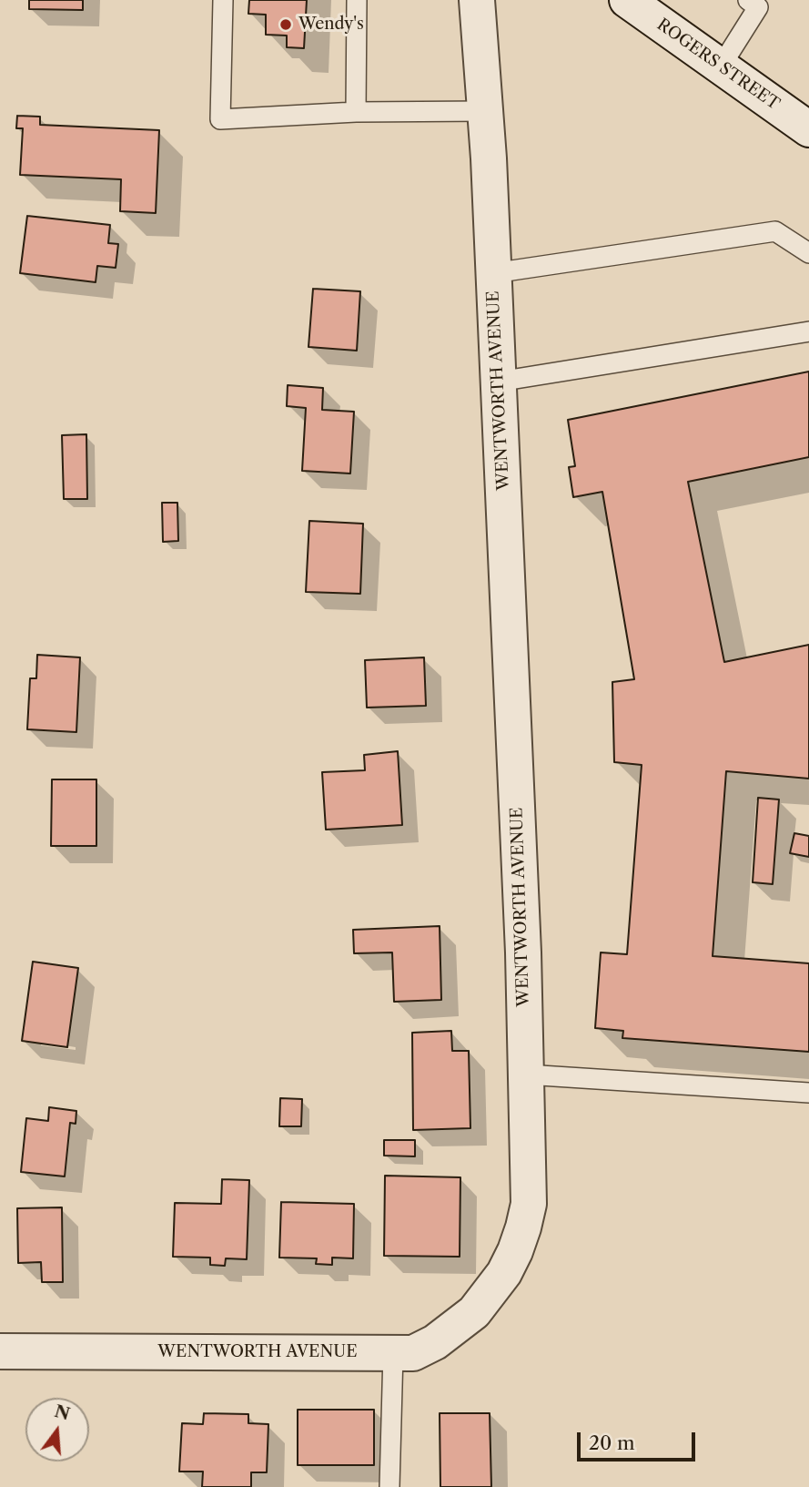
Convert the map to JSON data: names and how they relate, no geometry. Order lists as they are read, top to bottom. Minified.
{"streets":{"street":["ROGERS STREET","WENTWORTH AVENUE"]},"places":["Wendy's"],"scale_bar":"20 m","north":"top"}
